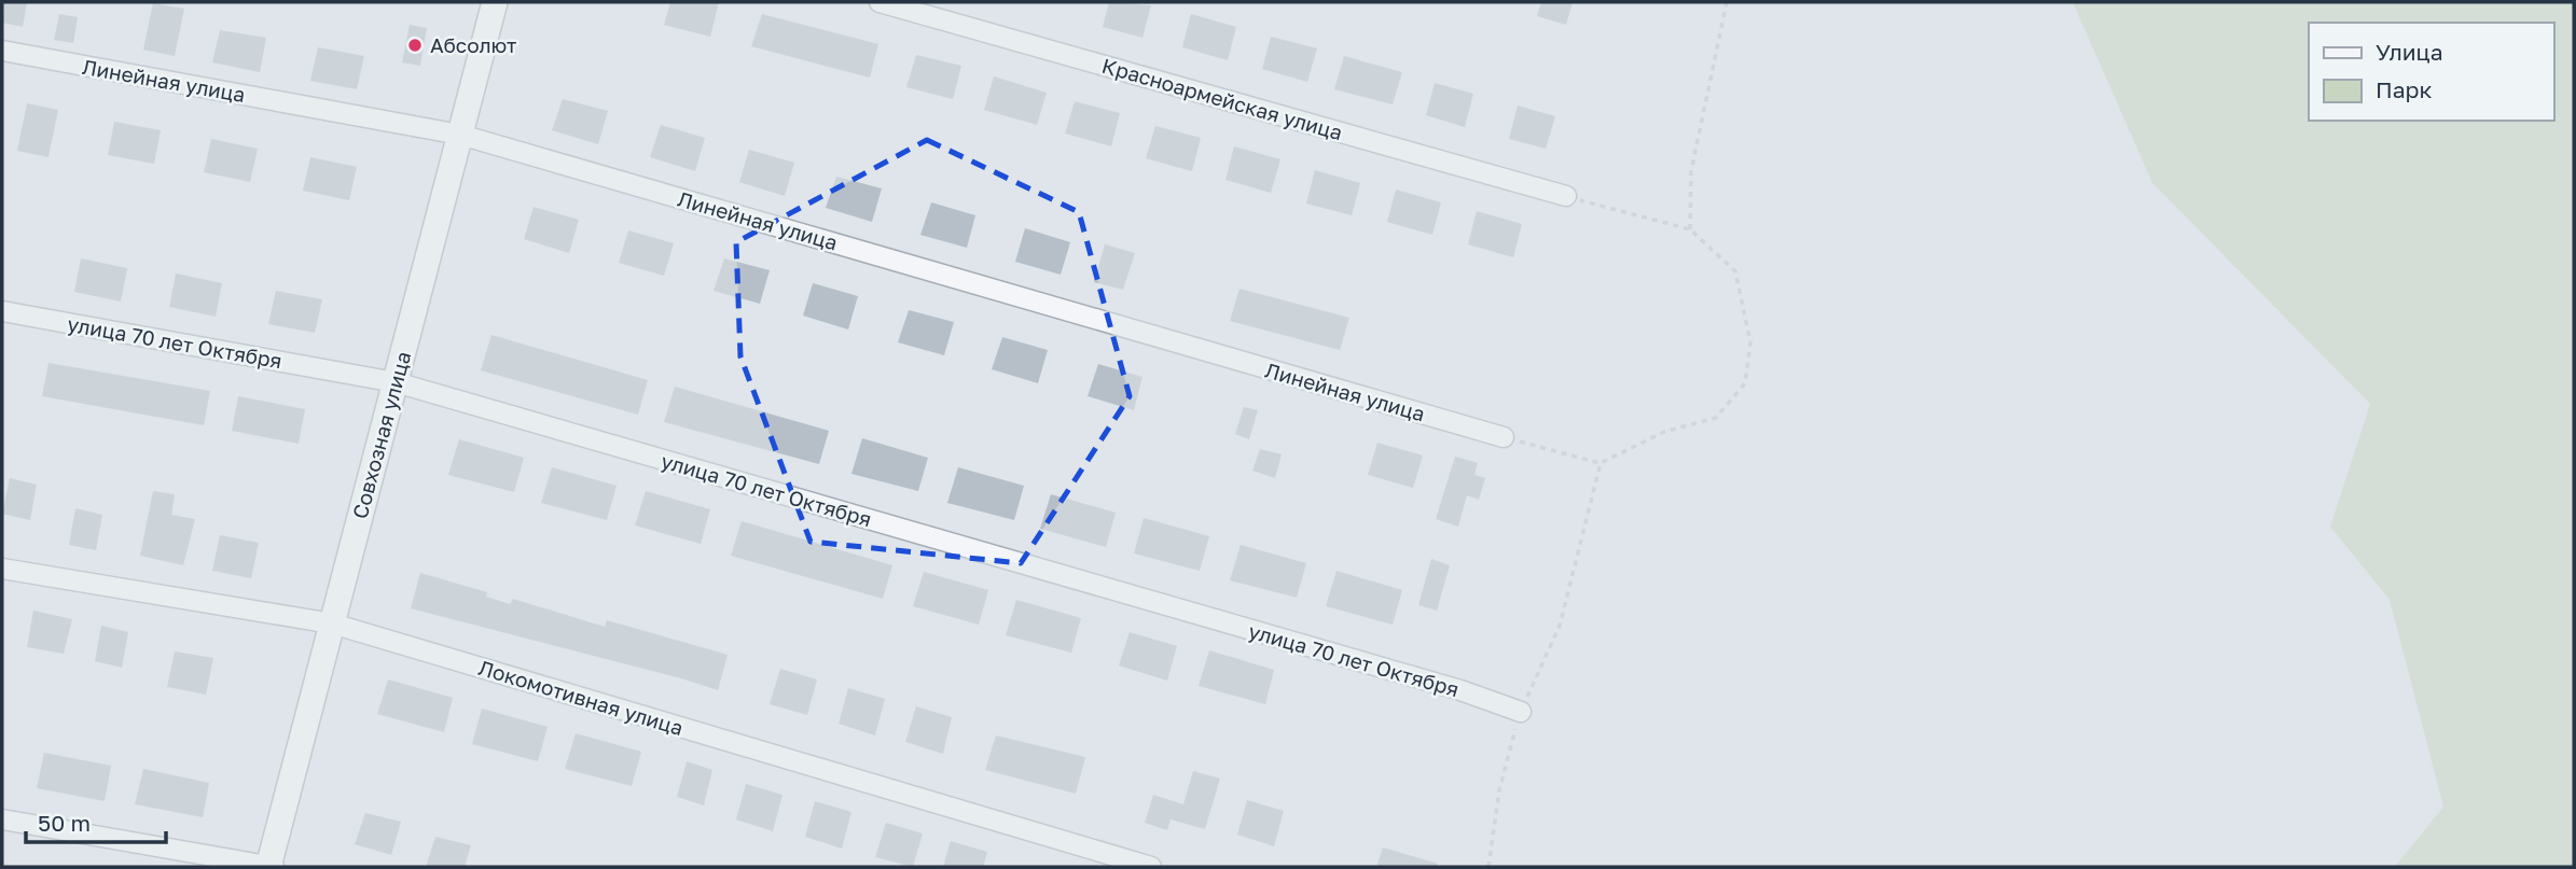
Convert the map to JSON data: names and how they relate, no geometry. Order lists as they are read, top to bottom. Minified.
{"streets":{"street":["Линейная улица","Красноармейская улица","улица 70 лет Октября","Совхозная улица","Локомотивная улица"]},"crossings":[["Линейная улица","Совхозная улица"],["улица 70 лет Октября","Совхозная улица"],["Совхозная улица","Локомотивная улица"]],"places":["Абсолют"],"legend":["Улица","Парк"],"scale_bar":"50 m"}
